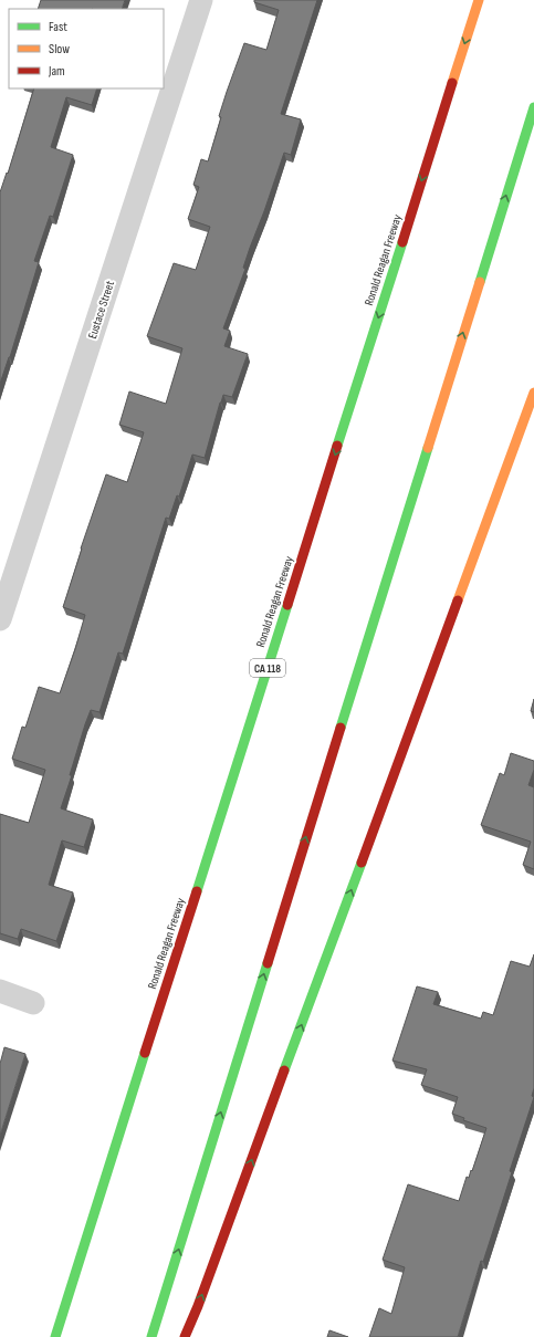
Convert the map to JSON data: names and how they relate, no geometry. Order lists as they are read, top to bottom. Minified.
{"streets":{"highway":["Ronald Reagan Freeway","CA 118"],"street":["Eustace Street"]},"legend":["Fast","Slow","Jam"]}
